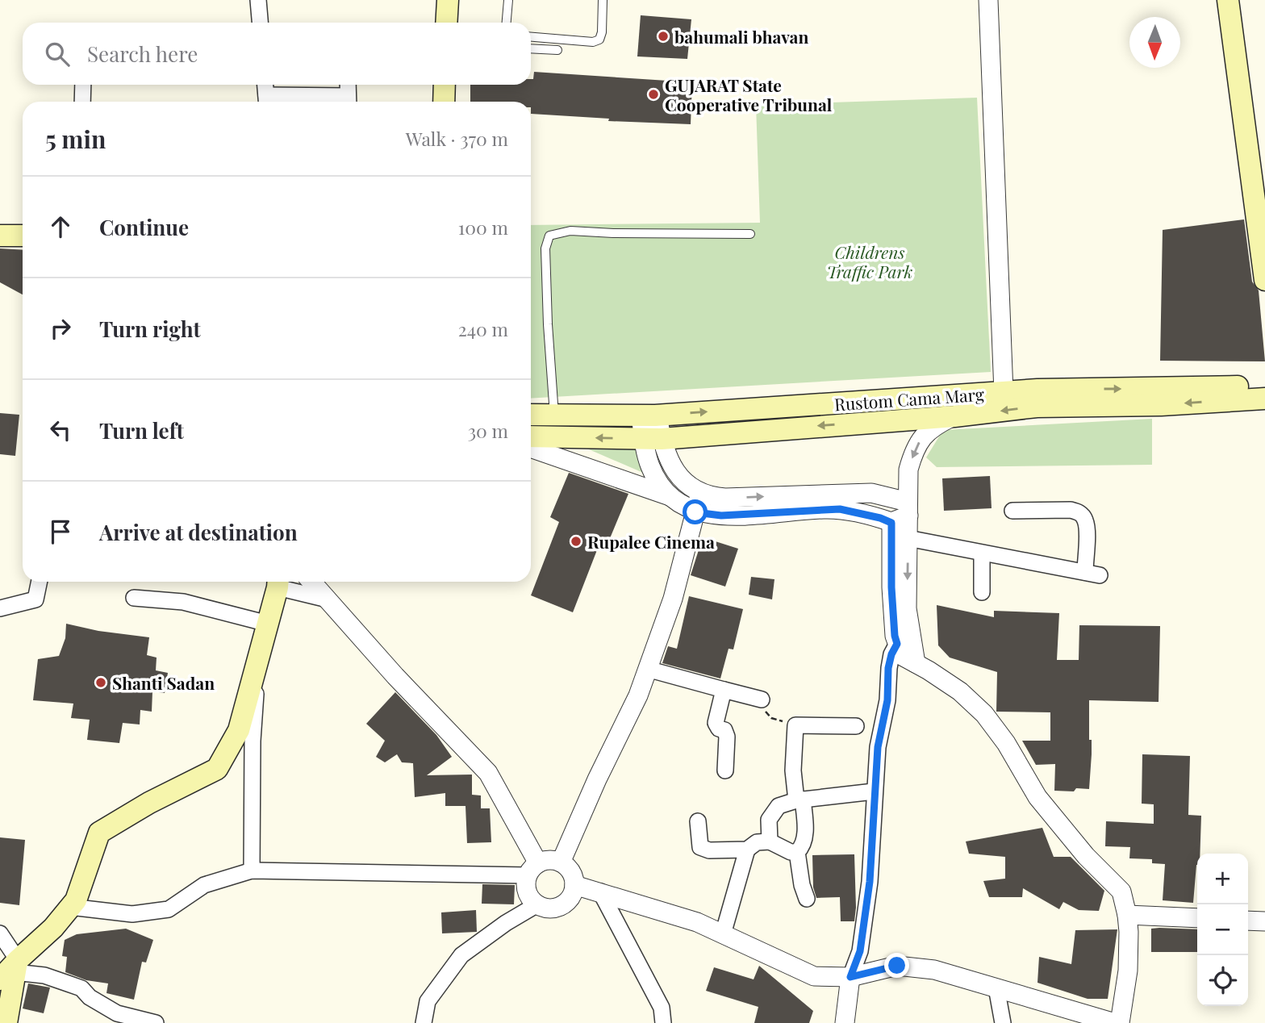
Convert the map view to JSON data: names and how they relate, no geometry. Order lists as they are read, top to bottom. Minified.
{"streets":{"main road":["Rustom Cama Marg"]},"parks":["Childrens Traffic Park"],"places":["bahumali bhavan","GUJARAT State Cooperative Tribunal","Rupalee Cinema","Shanti Sadan"],"north":"bottom","page":{"search":"Search here","heading":["5 min","Walk · 370 m"],"list":[["Continue","100 m"],["Turn right","240 m"],["Turn left","30 m"],"Arrive at destination"],"map_buttons":["+","−"]}}
